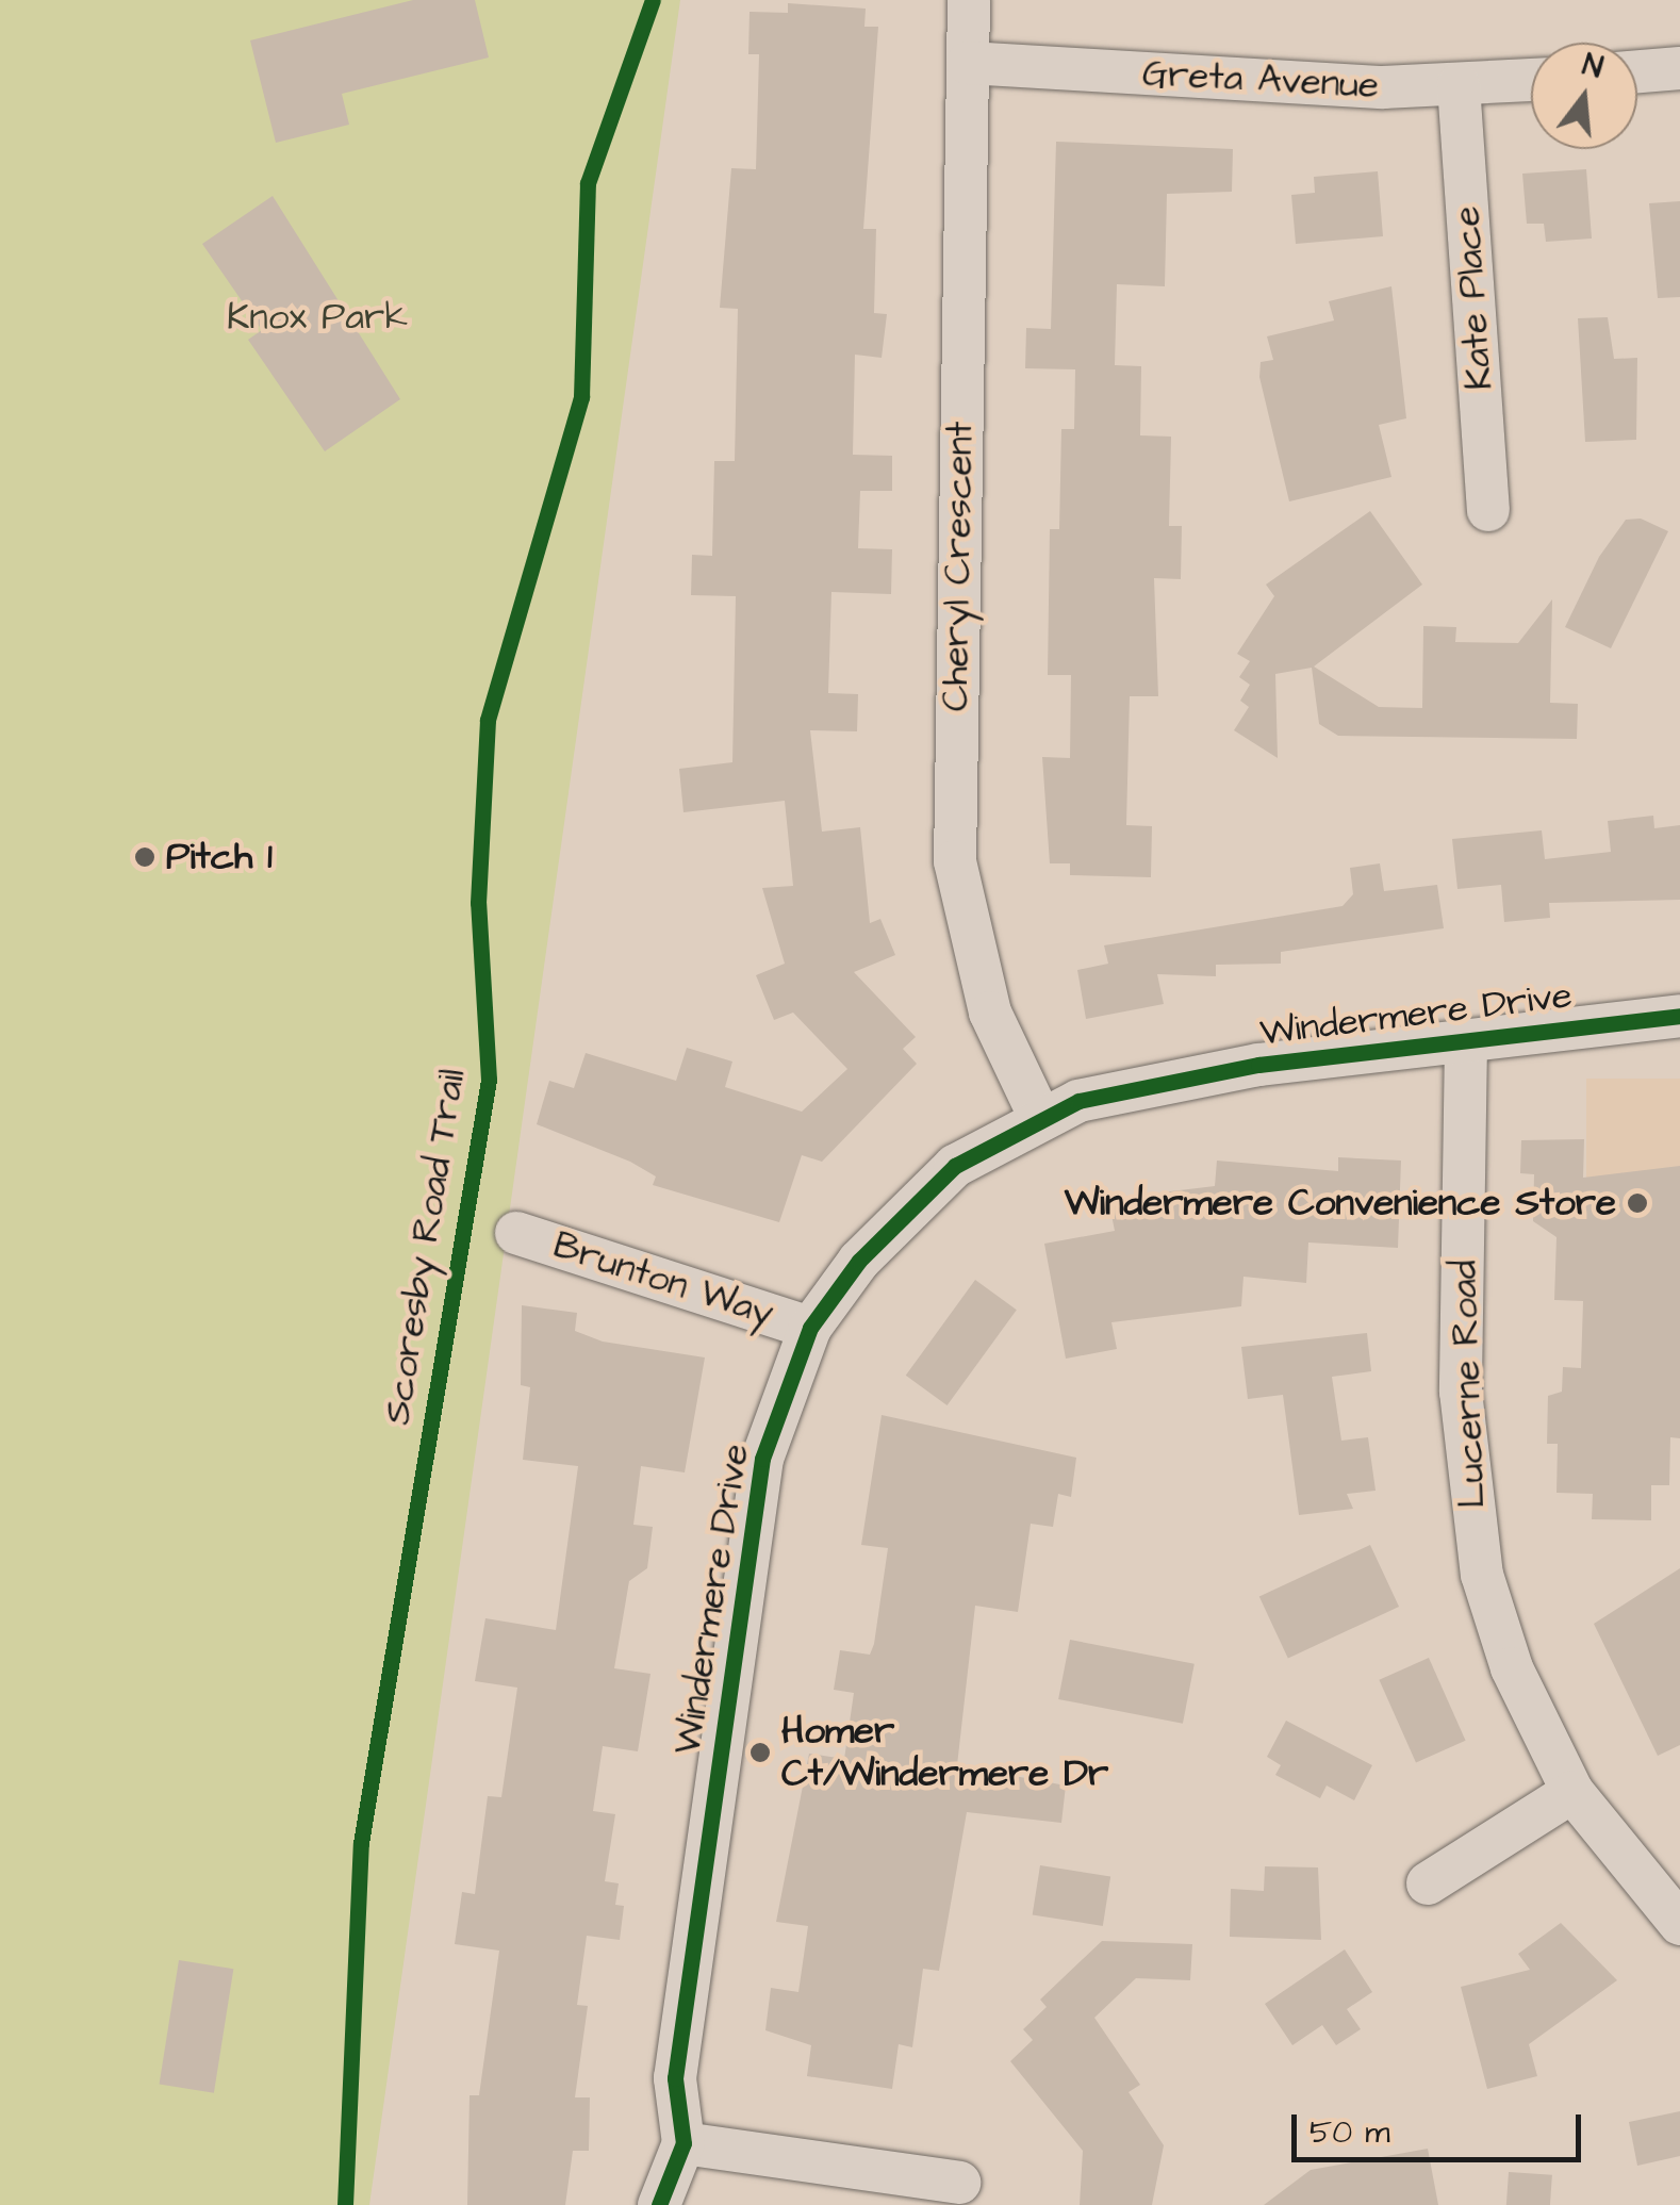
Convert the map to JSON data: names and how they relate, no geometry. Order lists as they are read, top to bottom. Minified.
{"streets":{"street":["Greta Avenue","Kate Place","Cheryl Crescent","Windermere Drive","Brunton Way","Lucerne Road"],"cycle path":["Scoresby Road Trail"]},"crossings":[["Greta Avenue","Kate Place"],["Greta Avenue","Cheryl Crescent"],["Cheryl Crescent","Windermere Drive"],["Windermere Drive","Brunton Way"],["Windermere Drive","Lucerne Road"]],"parks":["Knox Park"],"places":["Pitch 1","Windermere Convenience Store","Homer Ct/Windermere Dr"],"scale_bar":"50 m","north":"top"}
